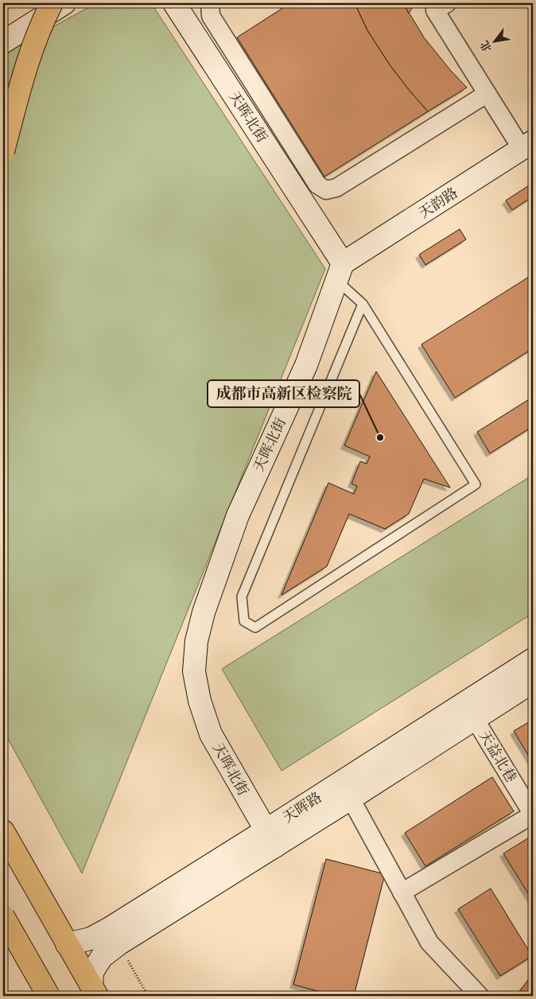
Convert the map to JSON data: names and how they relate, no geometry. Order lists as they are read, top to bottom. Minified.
{"streets":{"street":["天晖北街","天韵路","天益北巷","天晖路"]},"crossings":[["天晖北街","天韵路"],["天晖北街","天晖路"],["天益北巷","天晖路"]],"places":["成都市高新区检察院"],"north":"bottom left"}
